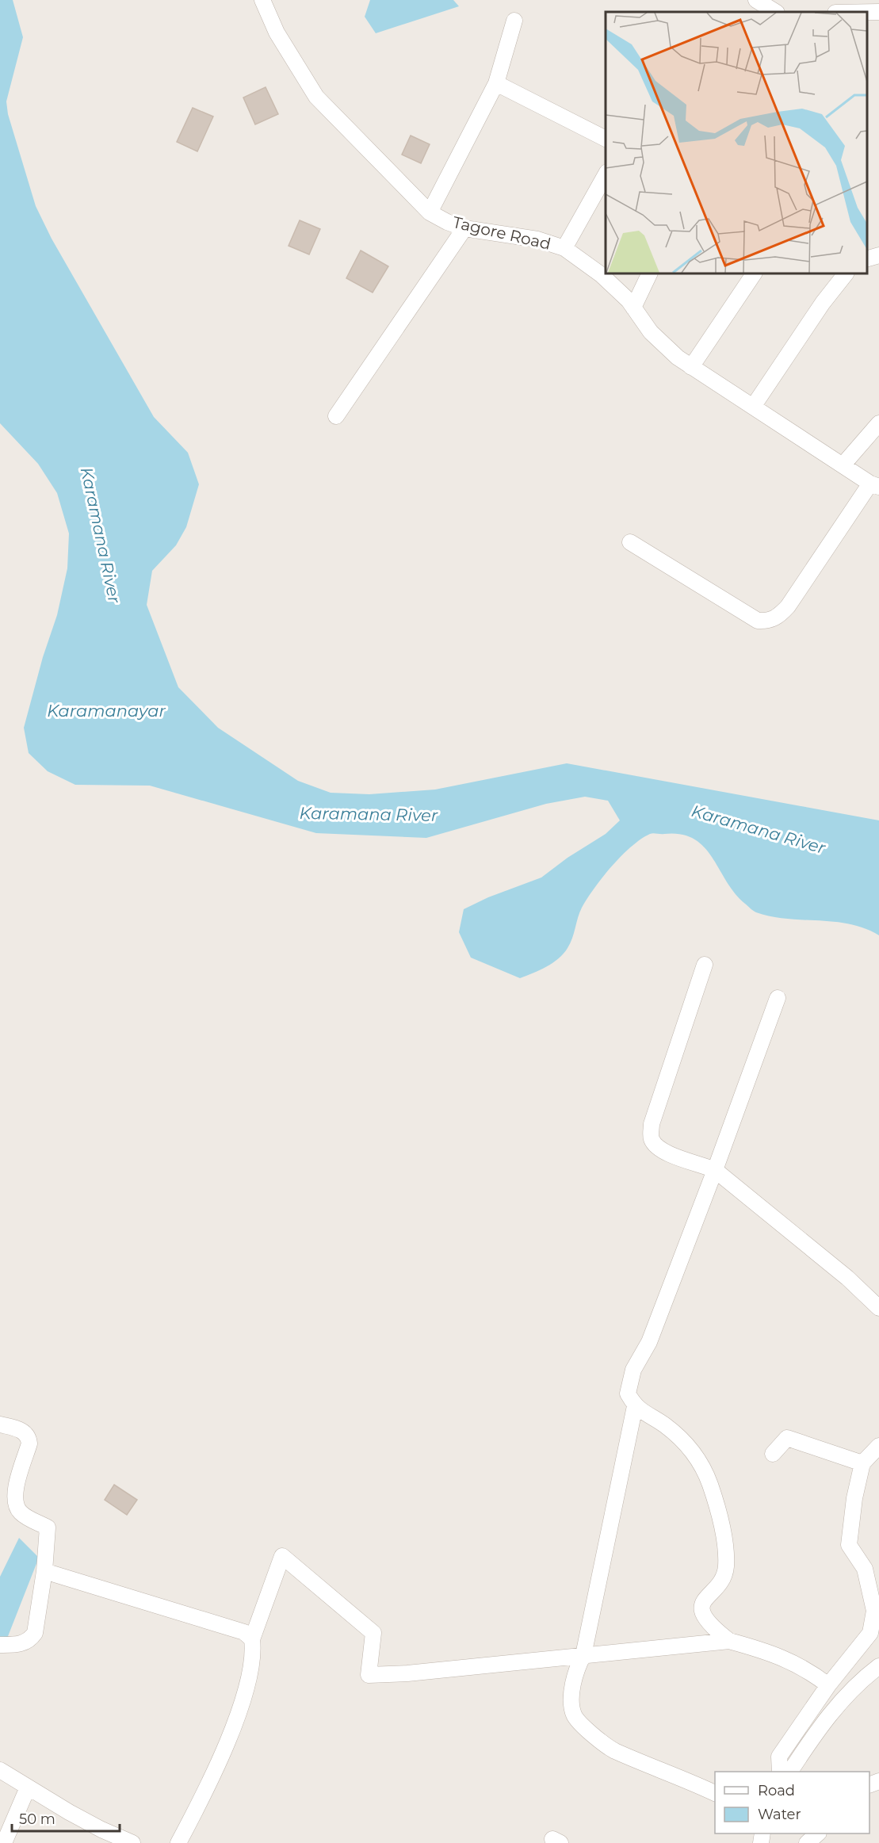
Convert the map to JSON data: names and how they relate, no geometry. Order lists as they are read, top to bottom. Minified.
{"streets":{"street":["Tagore Road"]},"water":["Karamana River","Karamanayar"],"legend":["Road","Water"],"scale_bar":"50 m"}
